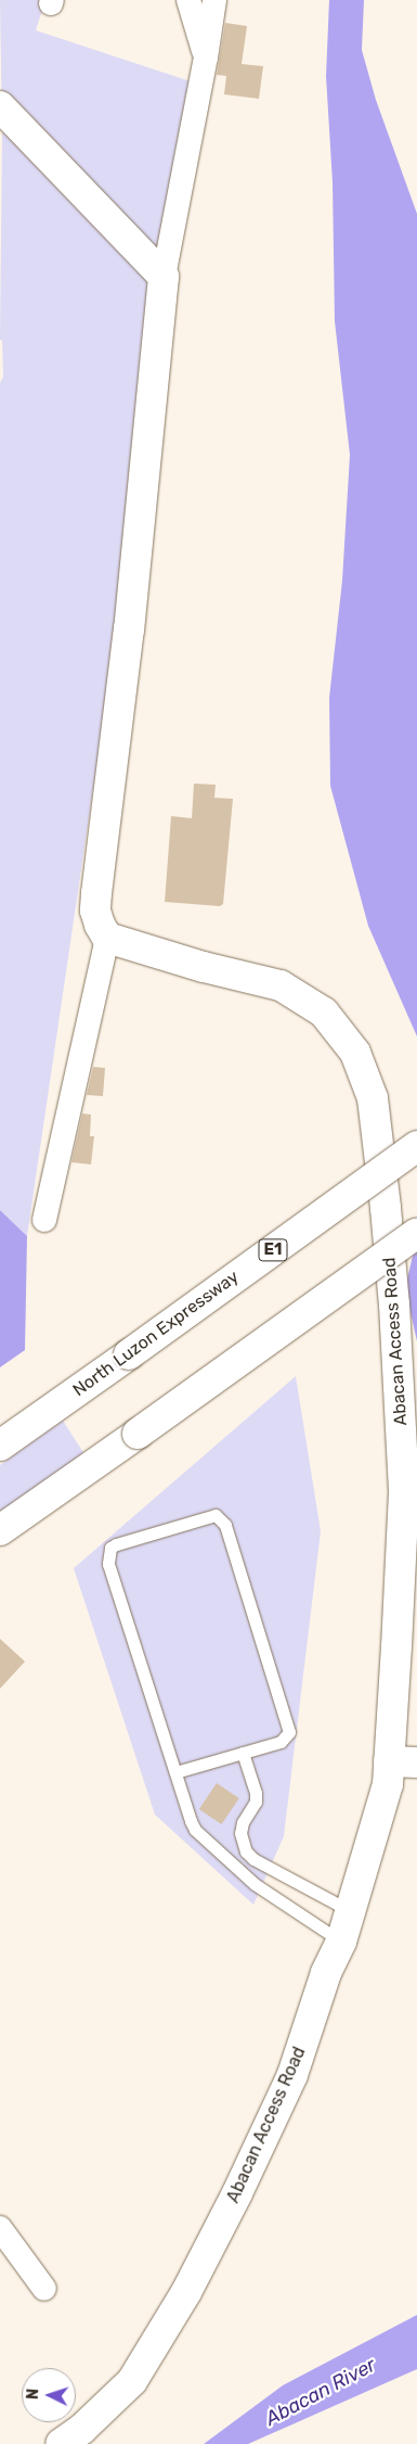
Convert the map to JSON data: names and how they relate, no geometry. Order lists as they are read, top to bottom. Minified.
{"streets":{"main road":["E1","North Luzon Expressway","Abacan Access Road"]},"water":["Abacan River"],"north":"left"}
